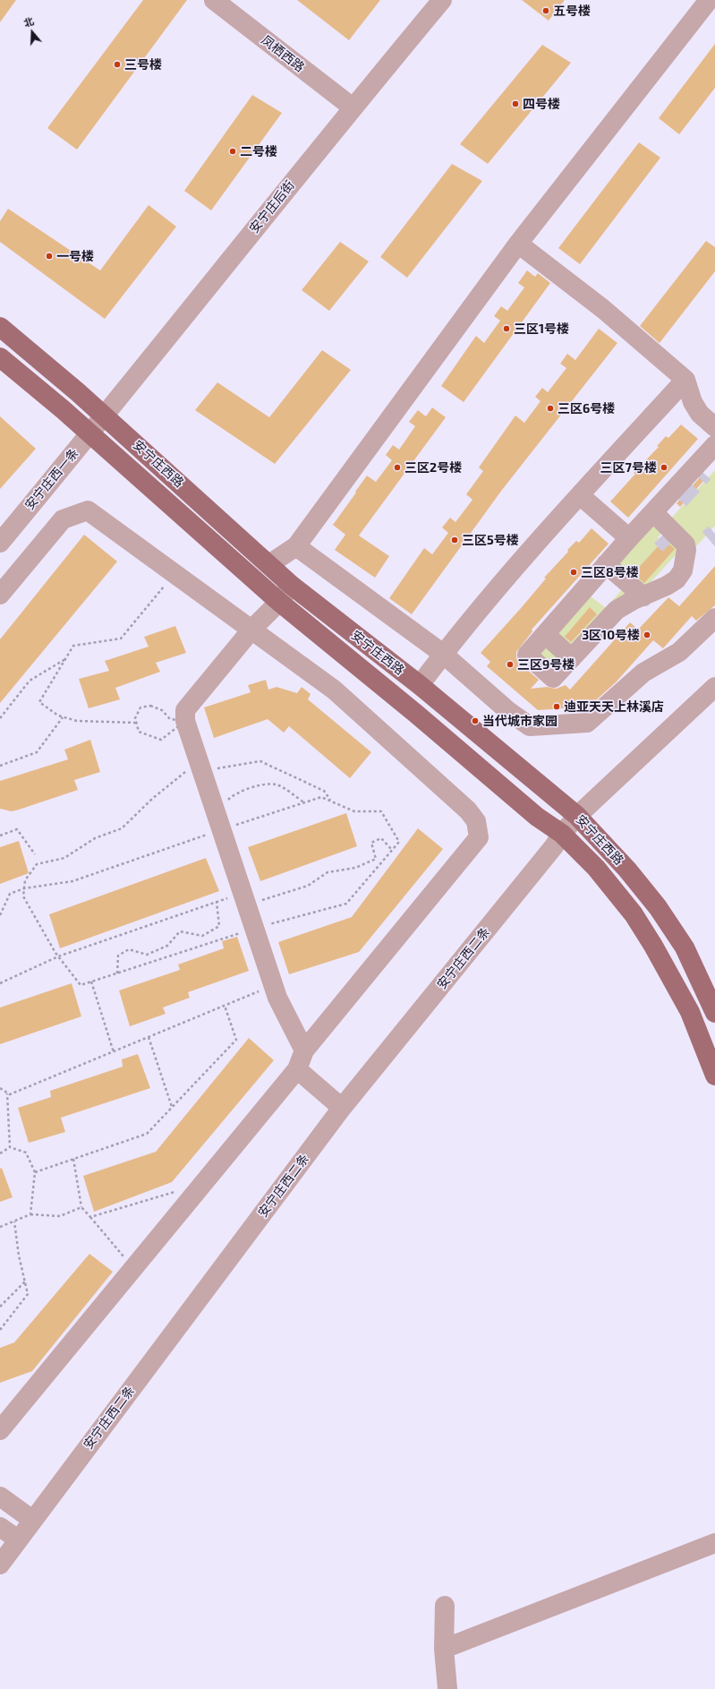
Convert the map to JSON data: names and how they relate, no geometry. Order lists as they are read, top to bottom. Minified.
{"streets":{"main road":["安宁庄西路"],"street":["凤栖西路","安宁庄后街","安宁庄西一条","安宁庄西二条"]},"crossings":[["凤栖西路","安宁庄后街"],["安宁庄后街","安宁庄西路"],["安宁庄后街","安宁庄西一条"],["安宁庄西路","安宁庄西一条"],["安宁庄西路","安宁庄西二条"]],"places":["五号楼","三号楼","四号楼","二号楼","一号楼","三区1号楼","三区6号楼","三区2号楼","三区7号楼","三区5号楼","三区8号楼","3区10号楼","三区9号楼","迪亚天天上林溪店","当代城市家园"],"north":"top"}
